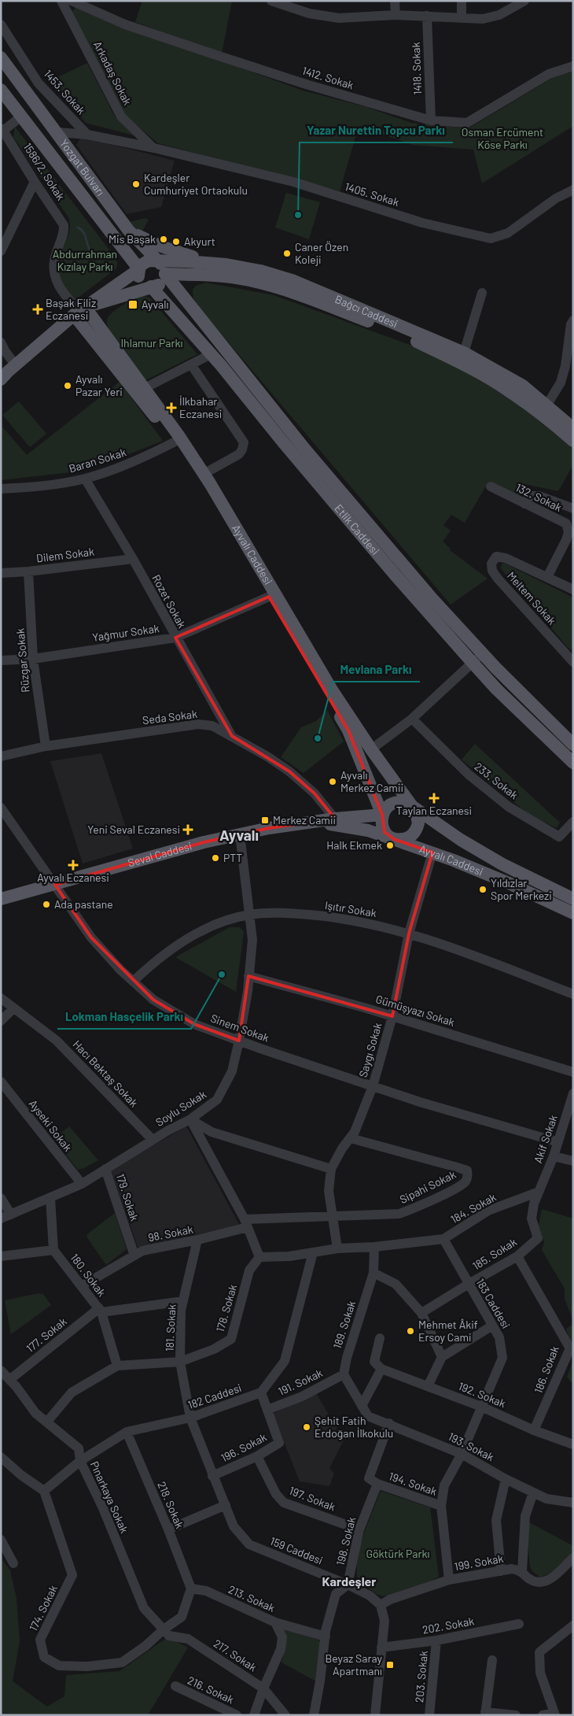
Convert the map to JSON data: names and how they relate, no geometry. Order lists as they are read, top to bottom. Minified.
{"streets":{"main road":["Yozgat Bulvarı","Bağcı Caddesi","Etlik Caddesi","Ayvalı Caddesi","Seval Caddesi"],"street":["1418. Sokak","Arkadaş Sokak","1412. Sokak","1453. Sokak","1586/2. Sokak","1405. Sokak","Baran Sokak","132. Sokak","Dilem Sokak","Meltem Sokak","Rozet Sokak","Yağmur Sokak","Rüzgar Sokak","Seda Sokak","233. Sokak","Işıtır Sokak","Gümüşyazı Sokak","Sinem Sokak","Saygı Sokak","Hacı Bektaş Sokak","Soylu Sokak","Ayseki Sokak","Akif Sokak","Sipahi Sokak","179. Sokak","184. Sokak","98. Sokak","185. Sokak","180. Sokak","183 Caddesi","178. Sokak","189. Sokak","181. Sokak","177. Sokak","186. Sokak","191. Sokak","192. Sokak","182 Caddesi","193. Sokak","196. Sokak","194. Sokak","Pınarkaya Sokak","197. Sokak","218. Sokak","198. Sokak","159 Caddesi","199. Sokak","213. Sokak","174. Sokak","202. Sokak","217. Sokak","203. Sokak","216. Sokak"]},"crossings":[["1418. Sokak","1412. Sokak"],["Arkadaş Sokak","1405. Sokak"],["1453. Sokak","1405. Sokak"],["Yozgat Bulvarı","1405. Sokak"],["Yozgat Bulvarı","Bağcı Caddesi"],["Yozgat Bulvarı","Etlik Caddesi"],["1586/2. Sokak","Bağcı Caddesi"],["1586/2. Sokak","Ayvalı Caddesi"],["Bağcı Caddesi","Etlik Caddesi"],["Bağcı Caddesi","Ayvalı Caddesi"],["Baran Sokak","Ayvalı Caddesi"],["Baran Sokak","Rozet Sokak"],["132. Sokak","Meltem Sokak"],["Ayvalı Caddesi","Yağmur Sokak"],["Ayvalı Caddesi","Seval Caddesi"],["Ayvalı Caddesi","Saygı Sokak"],["Dilem Sokak","Rozet Sokak"],["Dilem Sokak","Rüzgar Sokak"],["Rozet Sokak","Yağmur Sokak"],["Rozet Sokak","Seda Sokak"],["Yağmur Sokak","Rüzgar Sokak"],["Rüzgar Sokak","Seda Sokak"],["Seda Sokak","Seval Caddesi"],["Seval Caddesi","Sinem Sokak"],["Seval Caddesi","Soylu Sokak"],["Işıtır Sokak","Sinem Sokak"],["Işıtır Sokak","Saygı Sokak"],["Işıtır Sokak","Soylu Sokak"],["Gümüşyazı Sokak","Saygı Sokak"],["Gümüşyazı Sokak","Soylu Sokak"],["Sinem Sokak","Saygı Sokak"],["Sinem Sokak","Soylu Sokak"],["Sinem Sokak","Akif Sokak"],["Saygı Sokak","Sipahi Sokak"],["Hacı Bektaş Sokak","Soylu Sokak"],["Soylu Sokak","Ayseki Sokak"],["Soylu Sokak","179. Sokak"],["Akif Sokak","184. Sokak"],["Akif Sokak","185. Sokak"],["Sipahi Sokak","98. Sokak"],["179. Sokak","98. Sokak"],["184. Sokak","185. Sokak"],["184. Sokak","183 Caddesi"],["98. Sokak","180. Sokak"],["98. Sokak","181. Sokak"],["185. Sokak","183 Caddesi"],["185. Sokak","186. Sokak"],["180. Sokak","178. Sokak"],["180. Sokak","177. Sokak"],["183 Caddesi","192. Sokak"],["183 Caddesi","193. Sokak"],["183 Caddesi","194. Sokak"],["183 Caddesi","199. Sokak"],["178. Sokak","181. Sokak"],["178. Sokak","Pınarkaya Sokak"],["189. Sokak","191. Sokak"],["181. Sokak","182 Caddesi"],["181. Sokak","159 Caddesi"],["177. Sokak","Pınarkaya Sokak"],["186. Sokak","192. Sokak"],["191. Sokak","196. Sokak"],["182 Caddesi","196. Sokak"],["182 Caddesi","Pınarkaya Sokak"],["182 Caddesi","218. Sokak"],["182 Caddesi","159 Caddesi"],["182 Caddesi","174. Sokak"],["196. Sokak","197. Sokak"],["196. Sokak","159 Caddesi"],["194. Sokak","198. Sokak"],["Pınarkaya Sokak","174. Sokak"],["Pınarkaya Sokak","217. Sokak"],["197. Sokak","198. Sokak"],["218. Sokak","213. Sokak"],["218. Sokak","174. Sokak"],["198. Sokak","159 Caddesi"],["159 Caddesi","199. Sokak"],["213. Sokak","174. Sokak"],["213. Sokak","217. Sokak"],["174. Sokak","217. Sokak"],["202. Sokak","203. Sokak"]],"districts":["Ayvalı","Kardeşler"],"parks":["Osman Ercüment Köse Parkı","Abdurrahman Kızılay Parkı","Ihlamur Parkı","Göktürk Parkı"],"places":{"other":["Kardeşler Cumhuriyet Ortaokulu","Yazar Nurettin Topcu Parkı","Mis Başak","Akyurt","Caner Özen Koleji","Ayvalı Pazar Yeri","Mevlana Parkı","Ayvalı Merkez Camii","Halk Ekmek","PTT","Yıldızlar Spor Merkezi","Ada pastane","Lokman Hasçelik Parkı","Mehmet Âkif Ersoy Cami","Şehit Fatih Erdoğan İlkokulu"],"transit":["Ayvalı","Merkez Camii","Beyaz Saray Apartmanı"],"health":["Başak Filiz Eczanesi","İlkbahar Eczanesi","Taylan Eczanesi","Yeni Seval Eczanesi","Ayvalı Eczanesi"]}}
